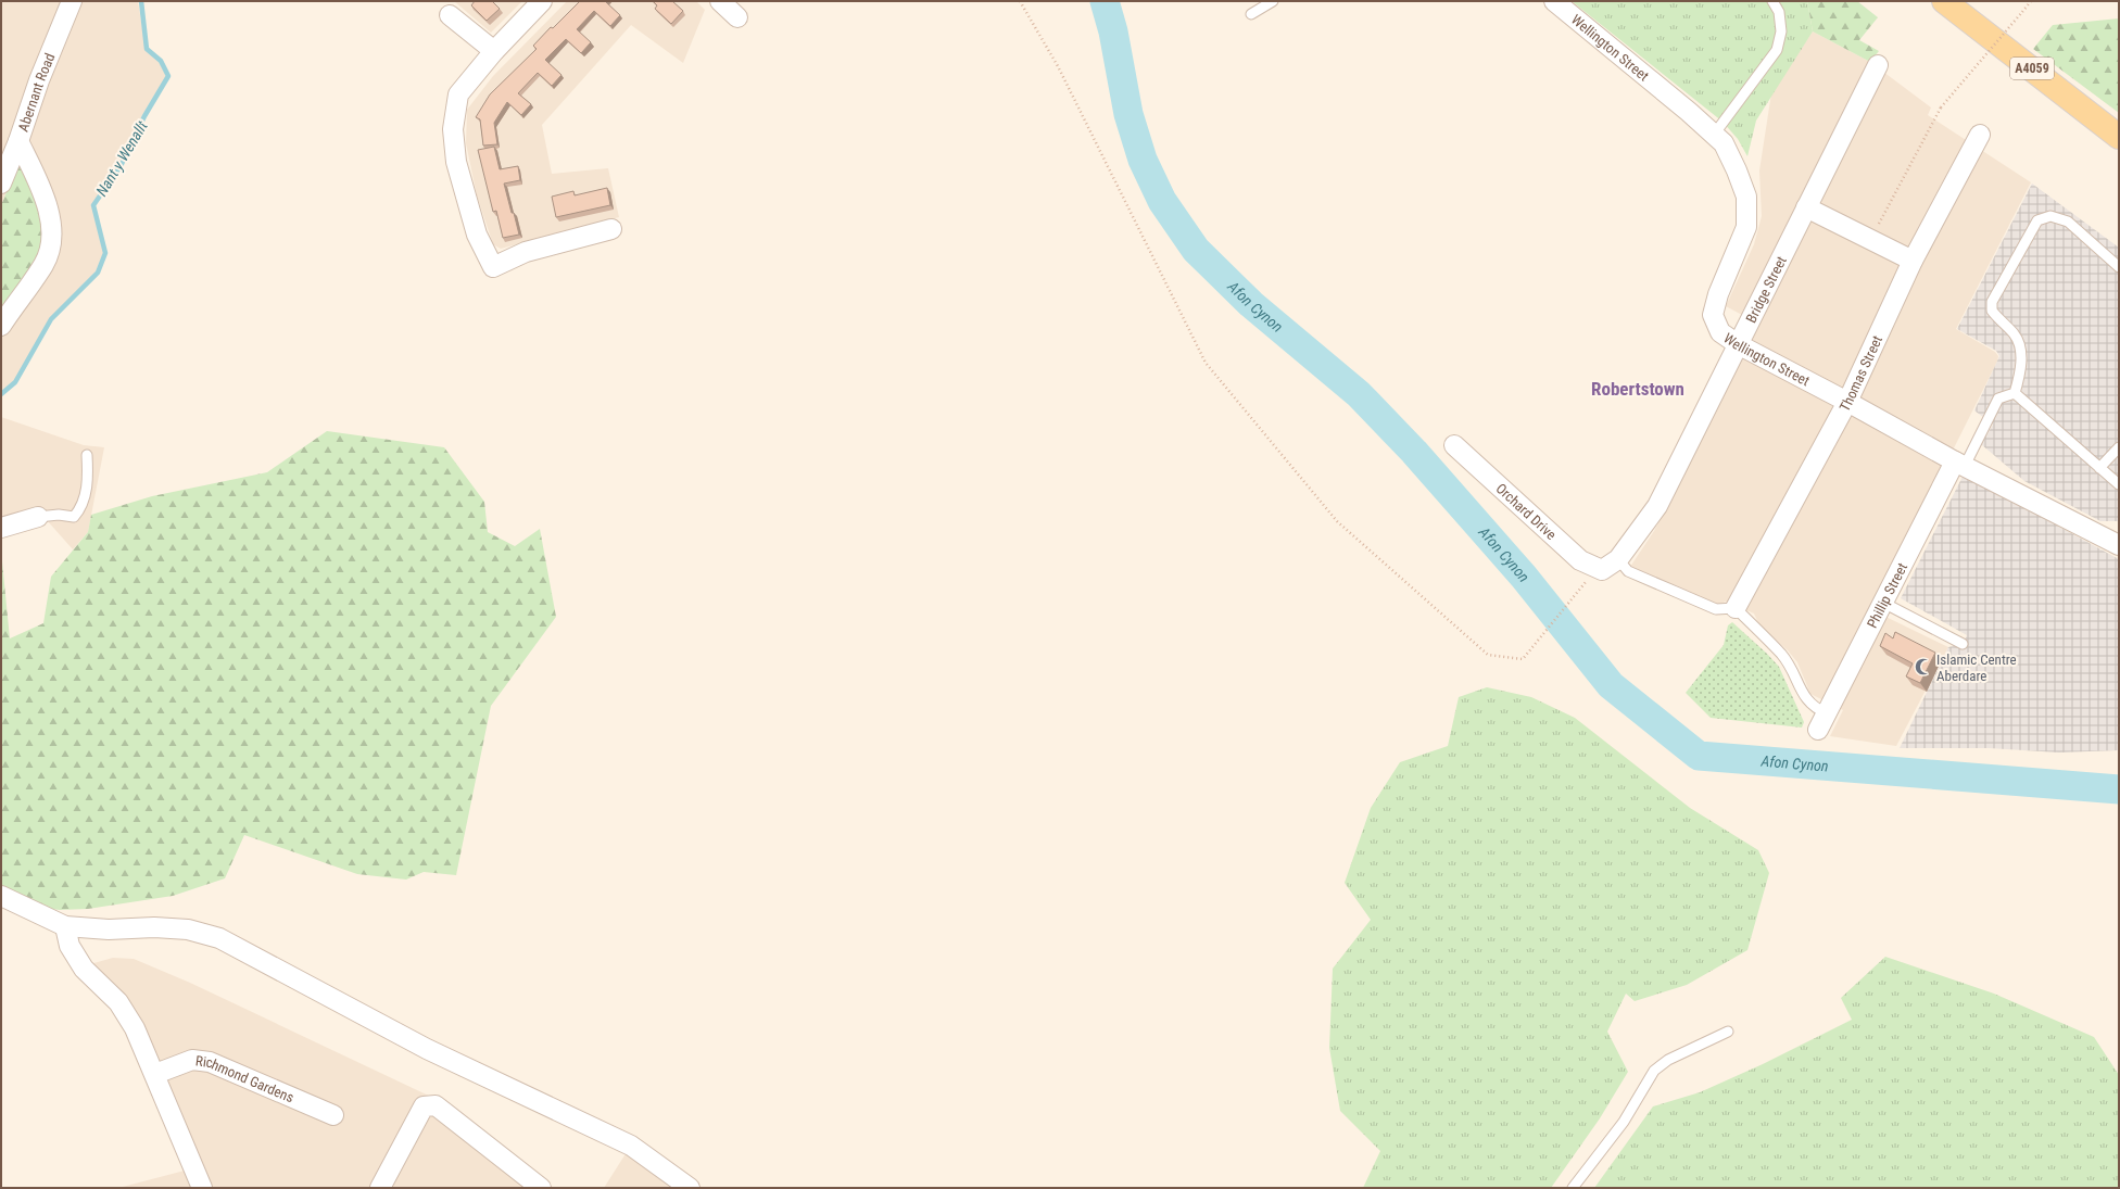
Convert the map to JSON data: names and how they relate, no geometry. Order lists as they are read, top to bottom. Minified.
{"streets":{"main road":["A4059"],"street":["Wellington Street","Abernant Road","Bridge Street","Thomas Street","Orchard Drive","Phillip Street","Richmond Gardens"]},"crossings":[["Wellington Street","Bridge Street"],["Wellington Street","Thomas Street"],["Wellington Street","Phillip Street"],["Bridge Street","Orchard Drive"]],"districts":["Robertstown"],"water":["Nant y Wenallt","Afon Cynon"],"places":{"mosque":["Islamic Centre Aberdare"]}}
